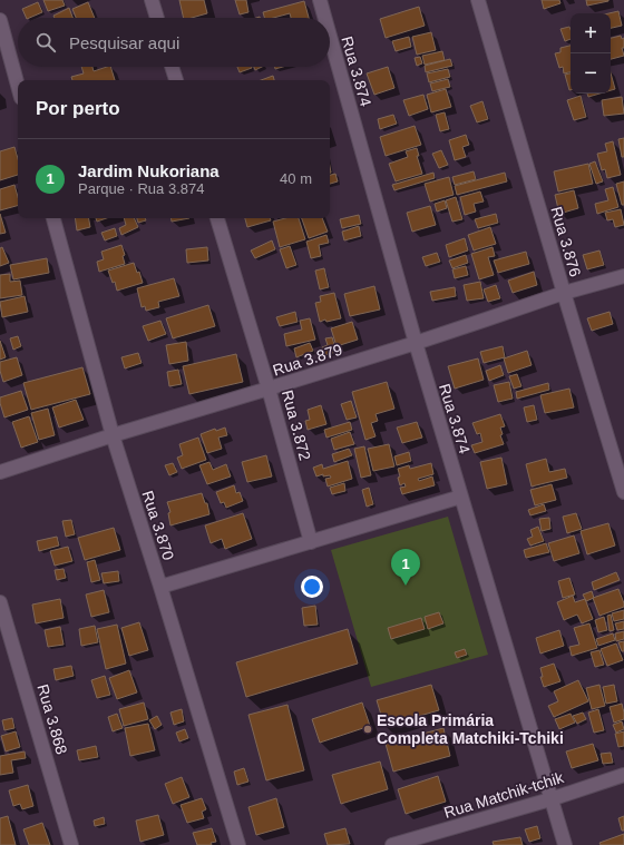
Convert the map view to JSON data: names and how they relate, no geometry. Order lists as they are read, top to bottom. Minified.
{"streets":{"street":["Rua 3.874","Rua 3.876","Rua 3.879","Rua 3.872","Rua 3.870","Rua 3.868","Rua Matchik-tchik"]},"crossings":[["Rua 3.874","Rua 3.879"],["Rua 3.874","Rua Matchik-tchik"],["Rua 3.876","Rua 3.879"],["Rua 3.879","Rua 3.872"],["Rua 3.879","Rua 3.870"]],"places":["Escola Primária Completa Matchiki-Tchiki"],"page":{"map_buttons":["+","−"],"search":"Pesquisar aqui","heading":"Por perto","list":[{"mark":"1","name":"Jardim Nukoriana","note":"Parque · Rua 3.874","value":"40 m"}],"pins":"1"}}
